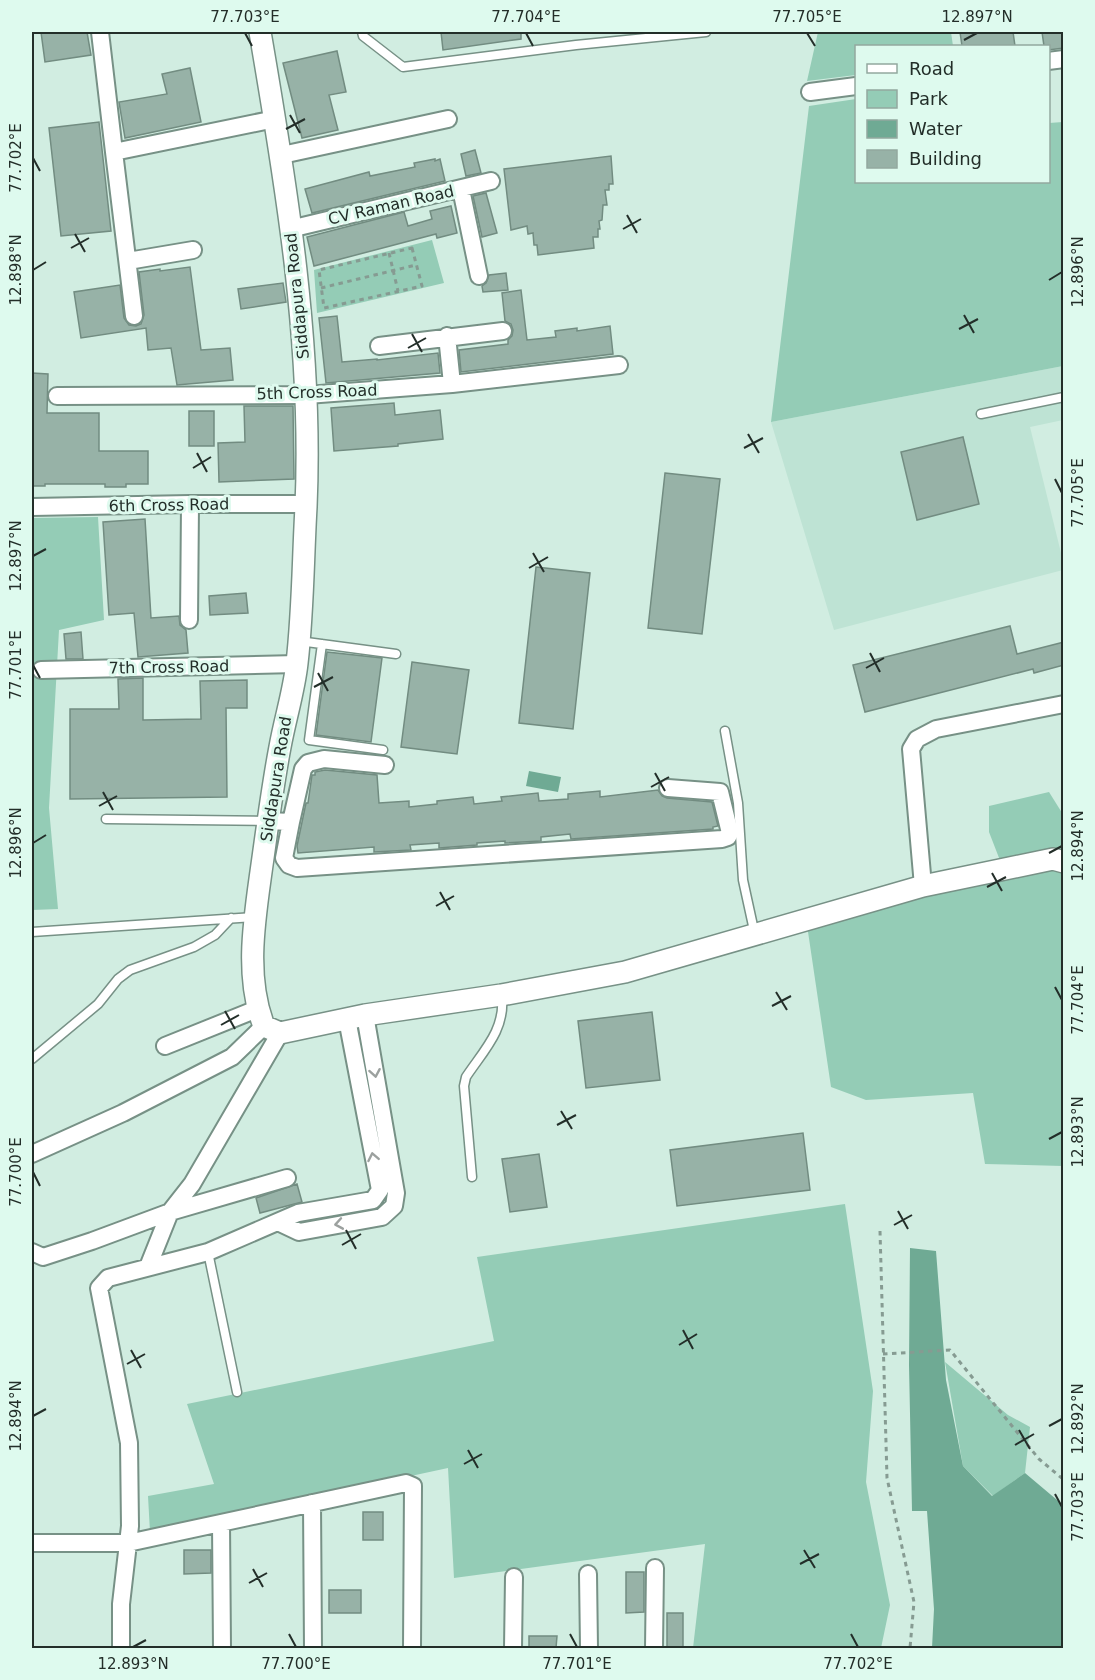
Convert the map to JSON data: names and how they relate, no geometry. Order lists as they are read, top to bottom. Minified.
{"streets":{"street":["CV Raman Road","Siddapura Road","5th Cross Road","6th Cross Road","7th Cross Road"]},"crossings":[["CV Raman Road","Siddapura Road"],["Siddapura Road","5th Cross Road"],["Siddapura Road","6th Cross Road"],["Siddapura Road","7th Cross Road"]],"legend":["Road","Park","Water","Building"],"coordinates":["77.703°E","77.704°E","77.705°E","12.897°N","77.702°E","12.898°N","12.896°N","77.701°E","12.894°N","12.893°N","77.700°E","12.892°N"]}
